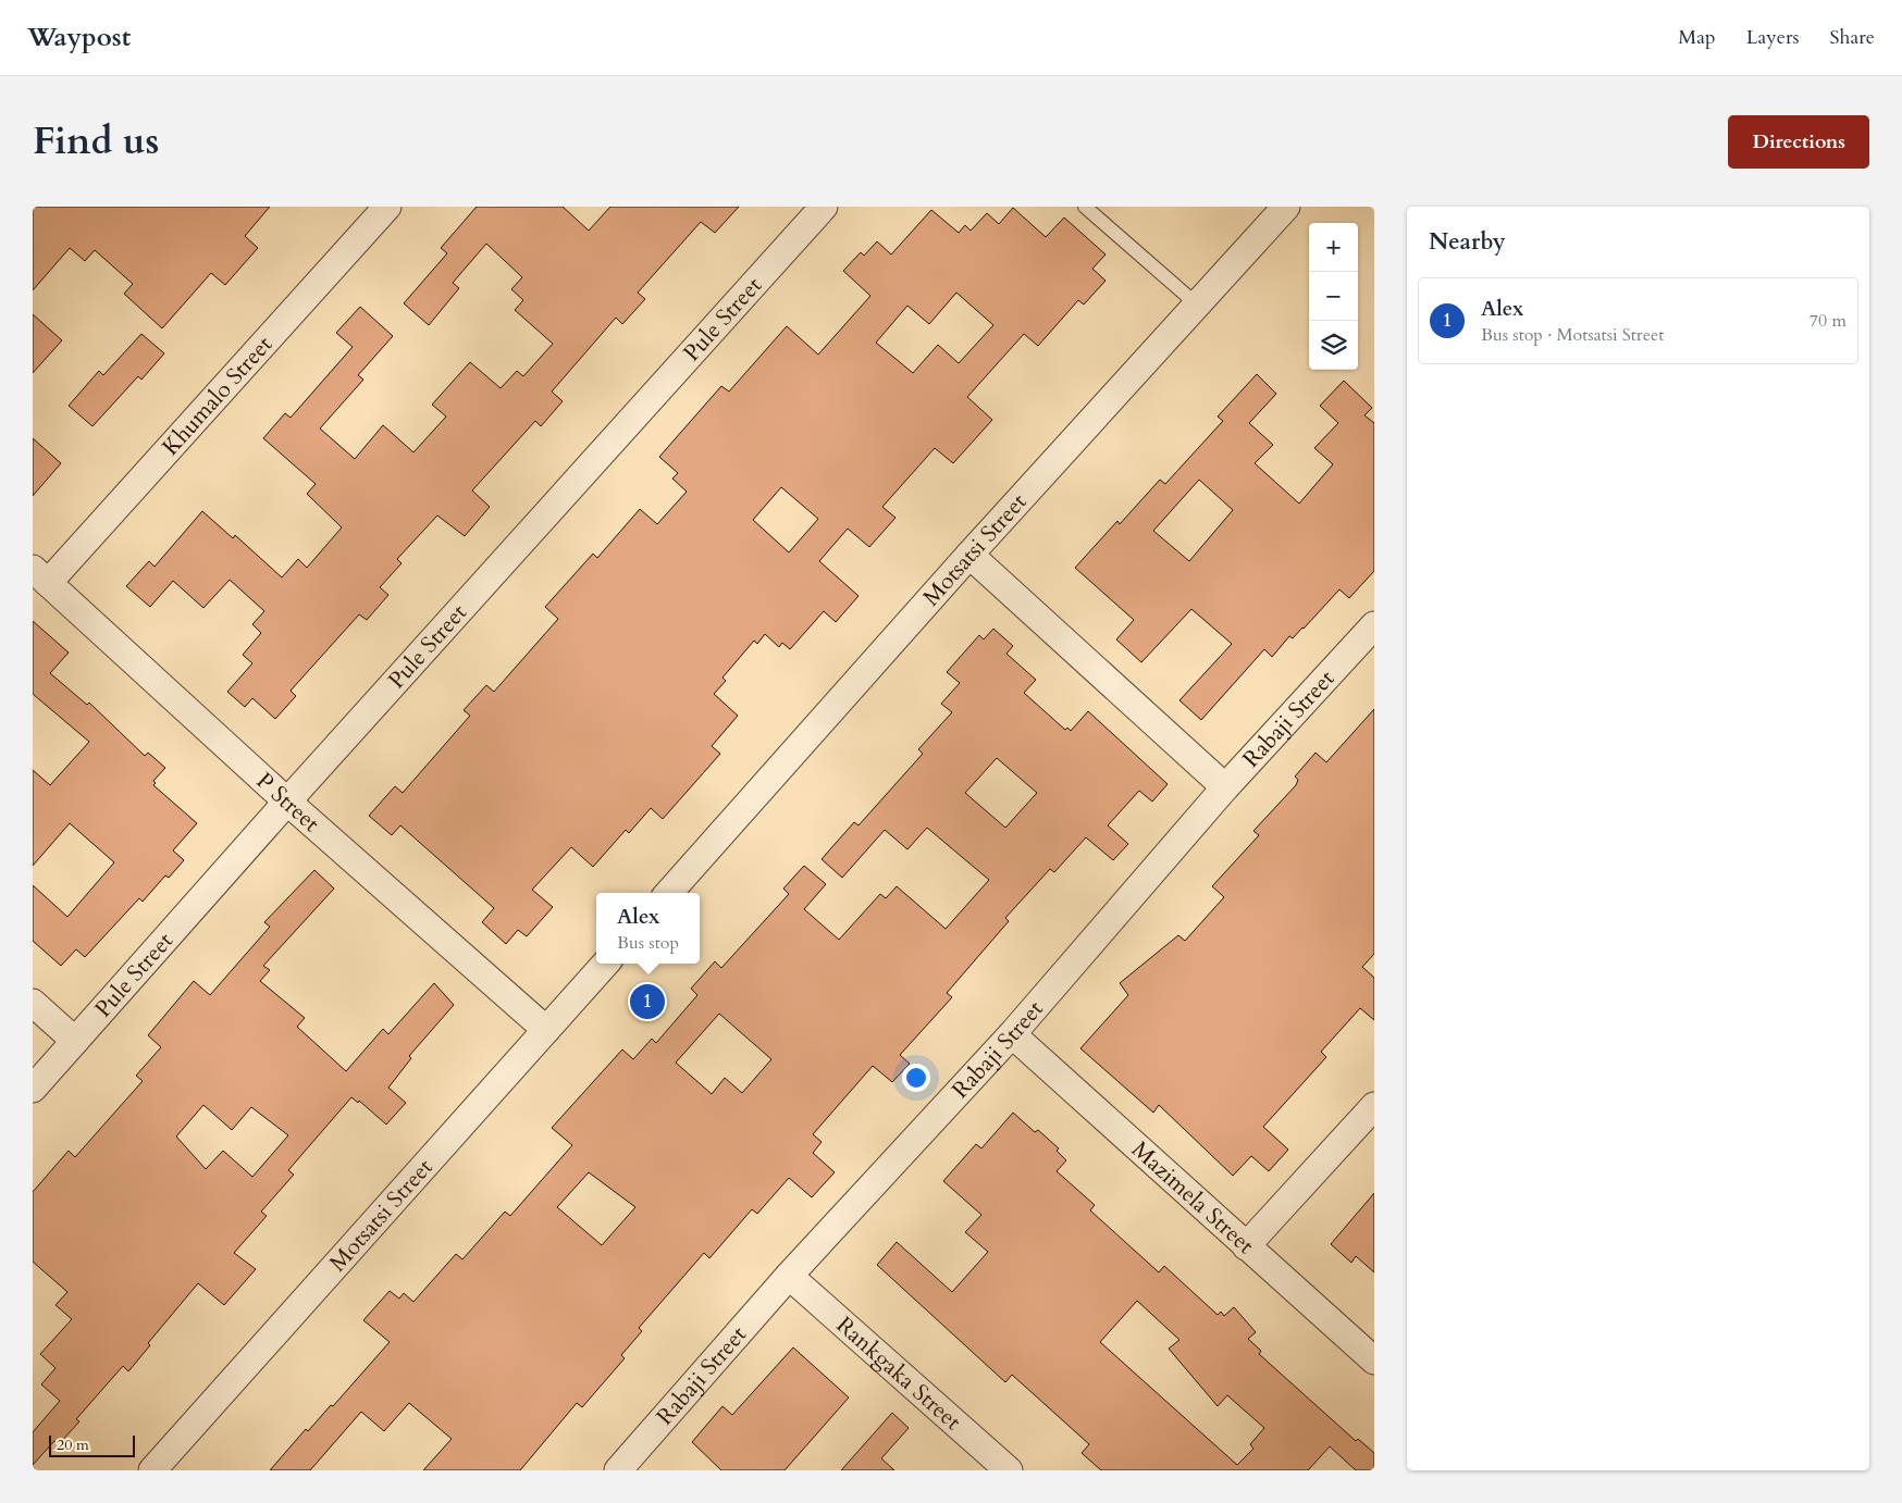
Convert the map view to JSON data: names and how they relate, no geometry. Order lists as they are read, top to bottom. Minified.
{"streets":{"street":["Pule Street","Khumalo Street","Motsatsi Street","Rabaji Street","P Street","Mazimela Street","Rankgaka Street"]},"crossings":[["Pule Street","P Street"],["Khumalo Street","P Street"],["Motsatsi Street","P Street"],["Rabaji Street","Mazimela Street"],["Rabaji Street","Rankgaka Street"]],"scale_bar":"20 m","page":{"header":"Waypost","nav":["Map","Layers","Share"],"title":"Find us","buttons":"Directions","heading":"Nearby","map_buttons":["+","−"],"list":[{"mark":"1","name":"Alex","note":"Bus stop · Motsatsi Street","value":"70 m"}],"popup":["Alex","Bus stop"],"pins":"1","scale":"20 m"}}
